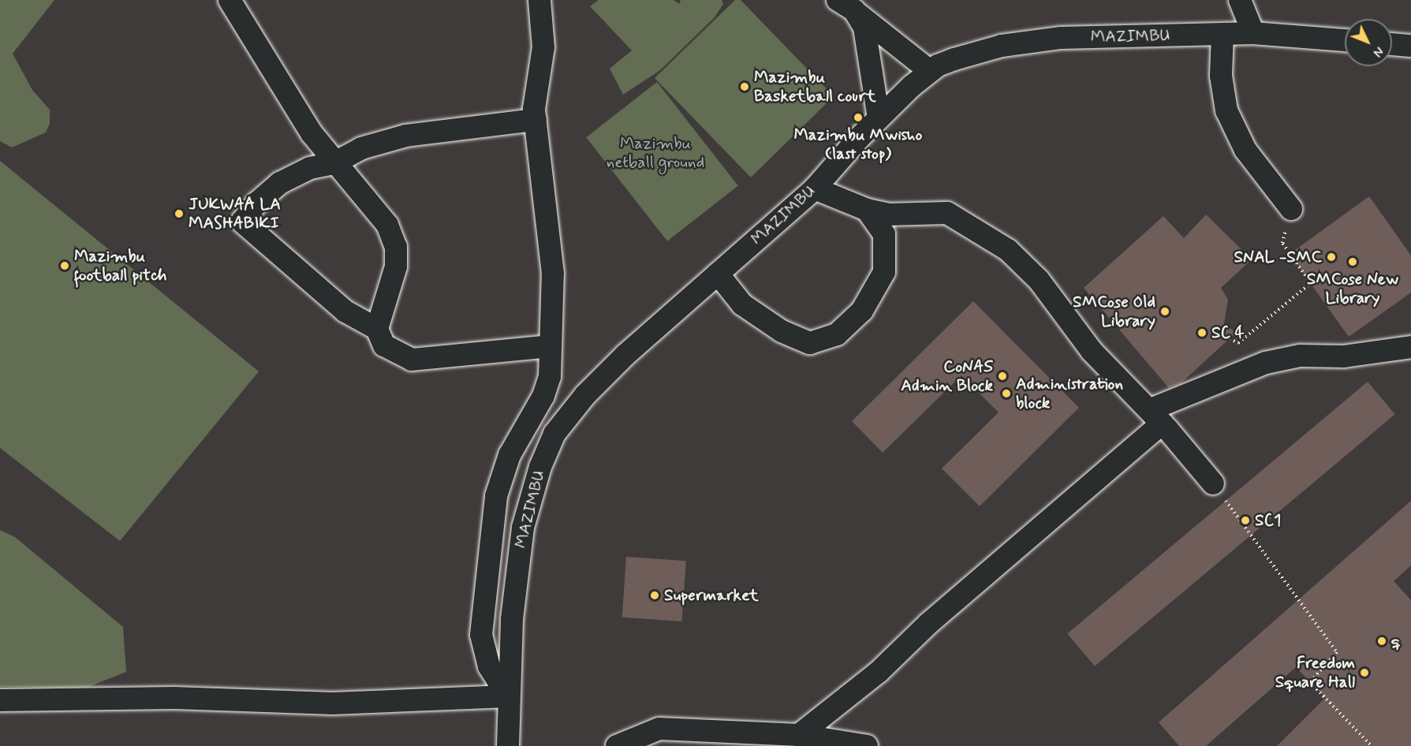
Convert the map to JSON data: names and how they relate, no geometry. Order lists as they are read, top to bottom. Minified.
{"streets":{"street":["MAZIMBU"]},"parks":["Mazimbu netball ground"],"places":["Mazimbu Basketball court","Mazimbu Mwisho (last stop)","JUKWAA LA MASHABIKI","SNAL -SMC","SMCose New Library","Mazimbu football pitch","SMCose Old Library","SC 4","CoNAS Admin Block","Administration block","SC1","Supermarket","q","Freedom Square Hall"],"north":"bottom right"}
